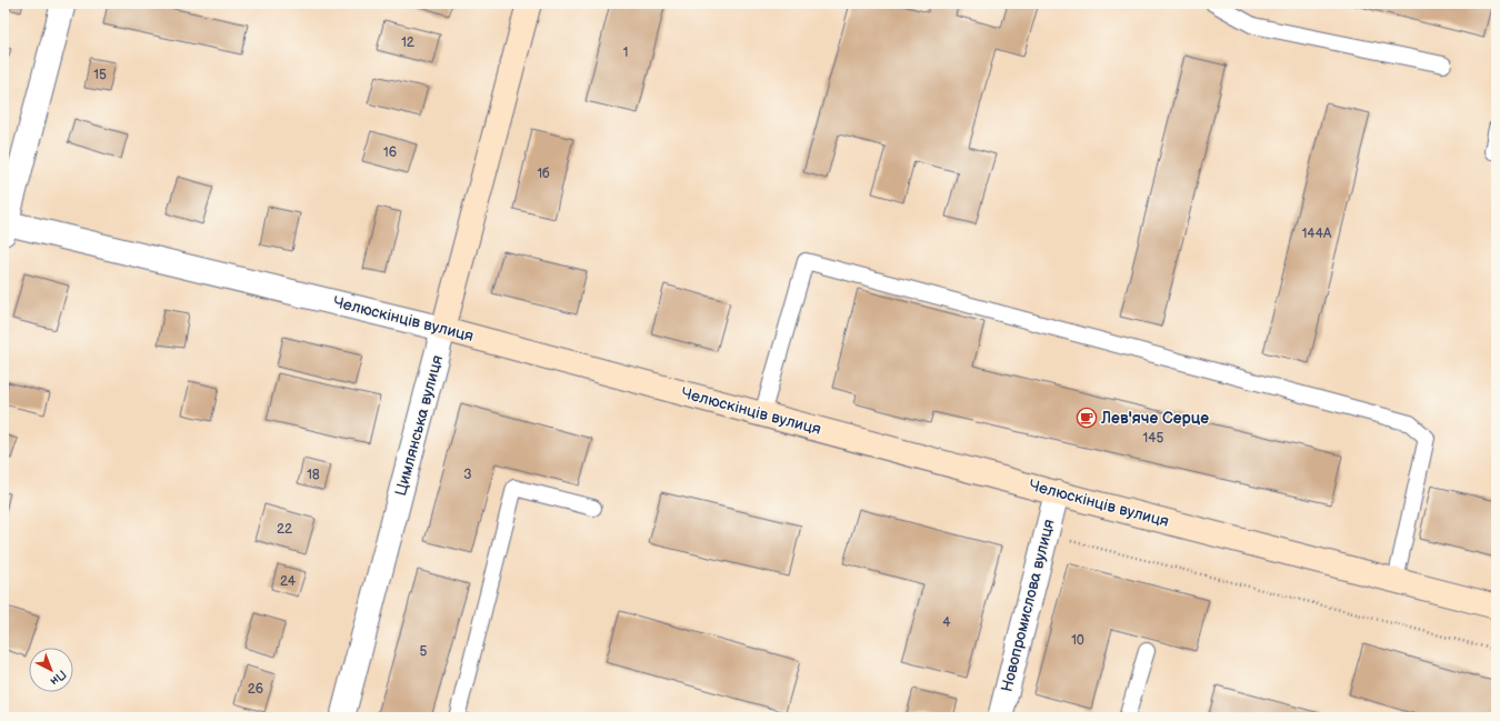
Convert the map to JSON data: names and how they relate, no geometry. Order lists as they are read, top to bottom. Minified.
{"streets":{"street":["Челюскінців вулиця","Цимлянська вулиця","Новопромислова вулиця"]},"crossings":[["Челюскінців вулиця","Цимлянська вулиця"],["Челюскінців вулиця","Новопромислова вулиця"]],"places":{"cafe":["Лев'яче Серце"]},"house_numbers":["12","1","15","16","1б","144А","145","18","3","22","24","4","10","5","26"],"north":"bottom right"}
